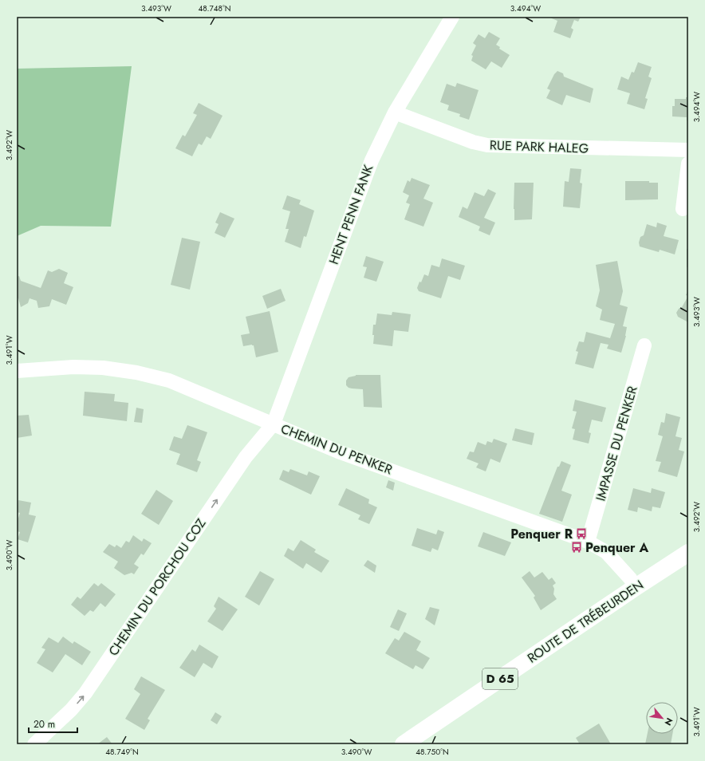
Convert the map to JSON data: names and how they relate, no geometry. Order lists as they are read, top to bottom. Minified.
{"streets":{"main road":["ROUTE DE TRÉBEURDEN","D 65"],"street":["RUE PARK HALEG","HENT PENN FANK","IMPASSE DU PENKER","CHEMIN DU PENKER","CHEMIN DU PORCHOU COZ"]},"crossings":[["RUE PARK HALEG","HENT PENN FANK"],["HENT PENN FANK","CHEMIN DU PENKER"],["HENT PENN FANK","CHEMIN DU PORCHOU COZ"],["IMPASSE DU PENKER","CHEMIN DU PENKER"],["CHEMIN DU PENKER","CHEMIN DU PORCHOU COZ"],["CHEMIN DU PENKER","ROUTE DE TRÉBEURDEN"]],"one_way":["CHEMIN DU PORCHOU COZ"],"places":{"bus stop":["Penquer R","Penquer A"]},"scale_bar":"20 m","north":"bottom right","coordinates":["3.493°W","48.748°N","3.494°W","3.492°W","3.491°W","3.490°W","48.749°N","48.750°N"]}
